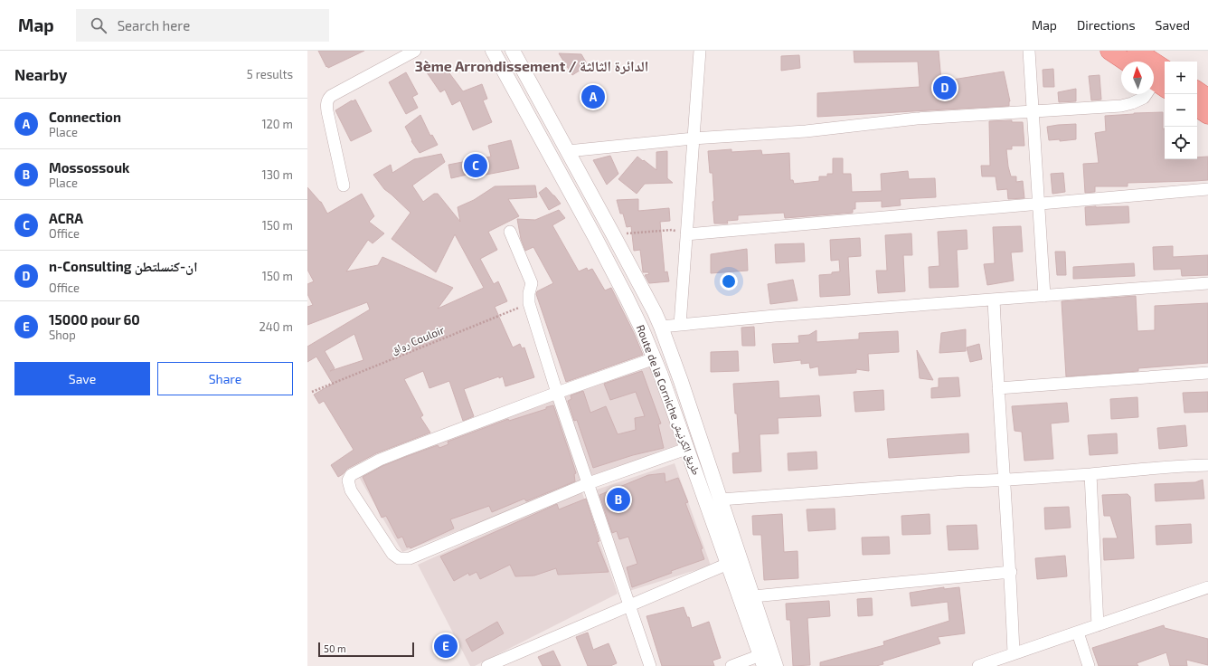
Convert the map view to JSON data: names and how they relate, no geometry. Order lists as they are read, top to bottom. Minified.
{"streets":{"street":["Route de la Corniche طريق الكرنيش"],"path":["رواق Couloir"]},"districts":["3ème Arrondissement / الدائرة الثالثة"],"scale_bar":"50 m","north":"top","page":{"header":"Map","search":"Search here","nav":["Map","Directions","Saved"],"heading":["Nearby","5 results"],"map_buttons":["+","−"],"pins":["D","A","C","B","E"],"list":[{"mark":"A","name":"Connection","note":"Place","value":"120 m"},{"mark":"B","name":"Mossossouk","note":"Place","value":"130 m"},{"mark":"C","name":"ACRA","note":"Office","value":"150 m"},{"mark":"D","name":"n-Consulting ان-كنسلتطن","note":"Office","value":"150 m"},{"mark":"E","name":"15000 pour 60","note":"Shop","value":"240 m"}],"buttons":["Save","Share"],"scale":"50 m"}}
